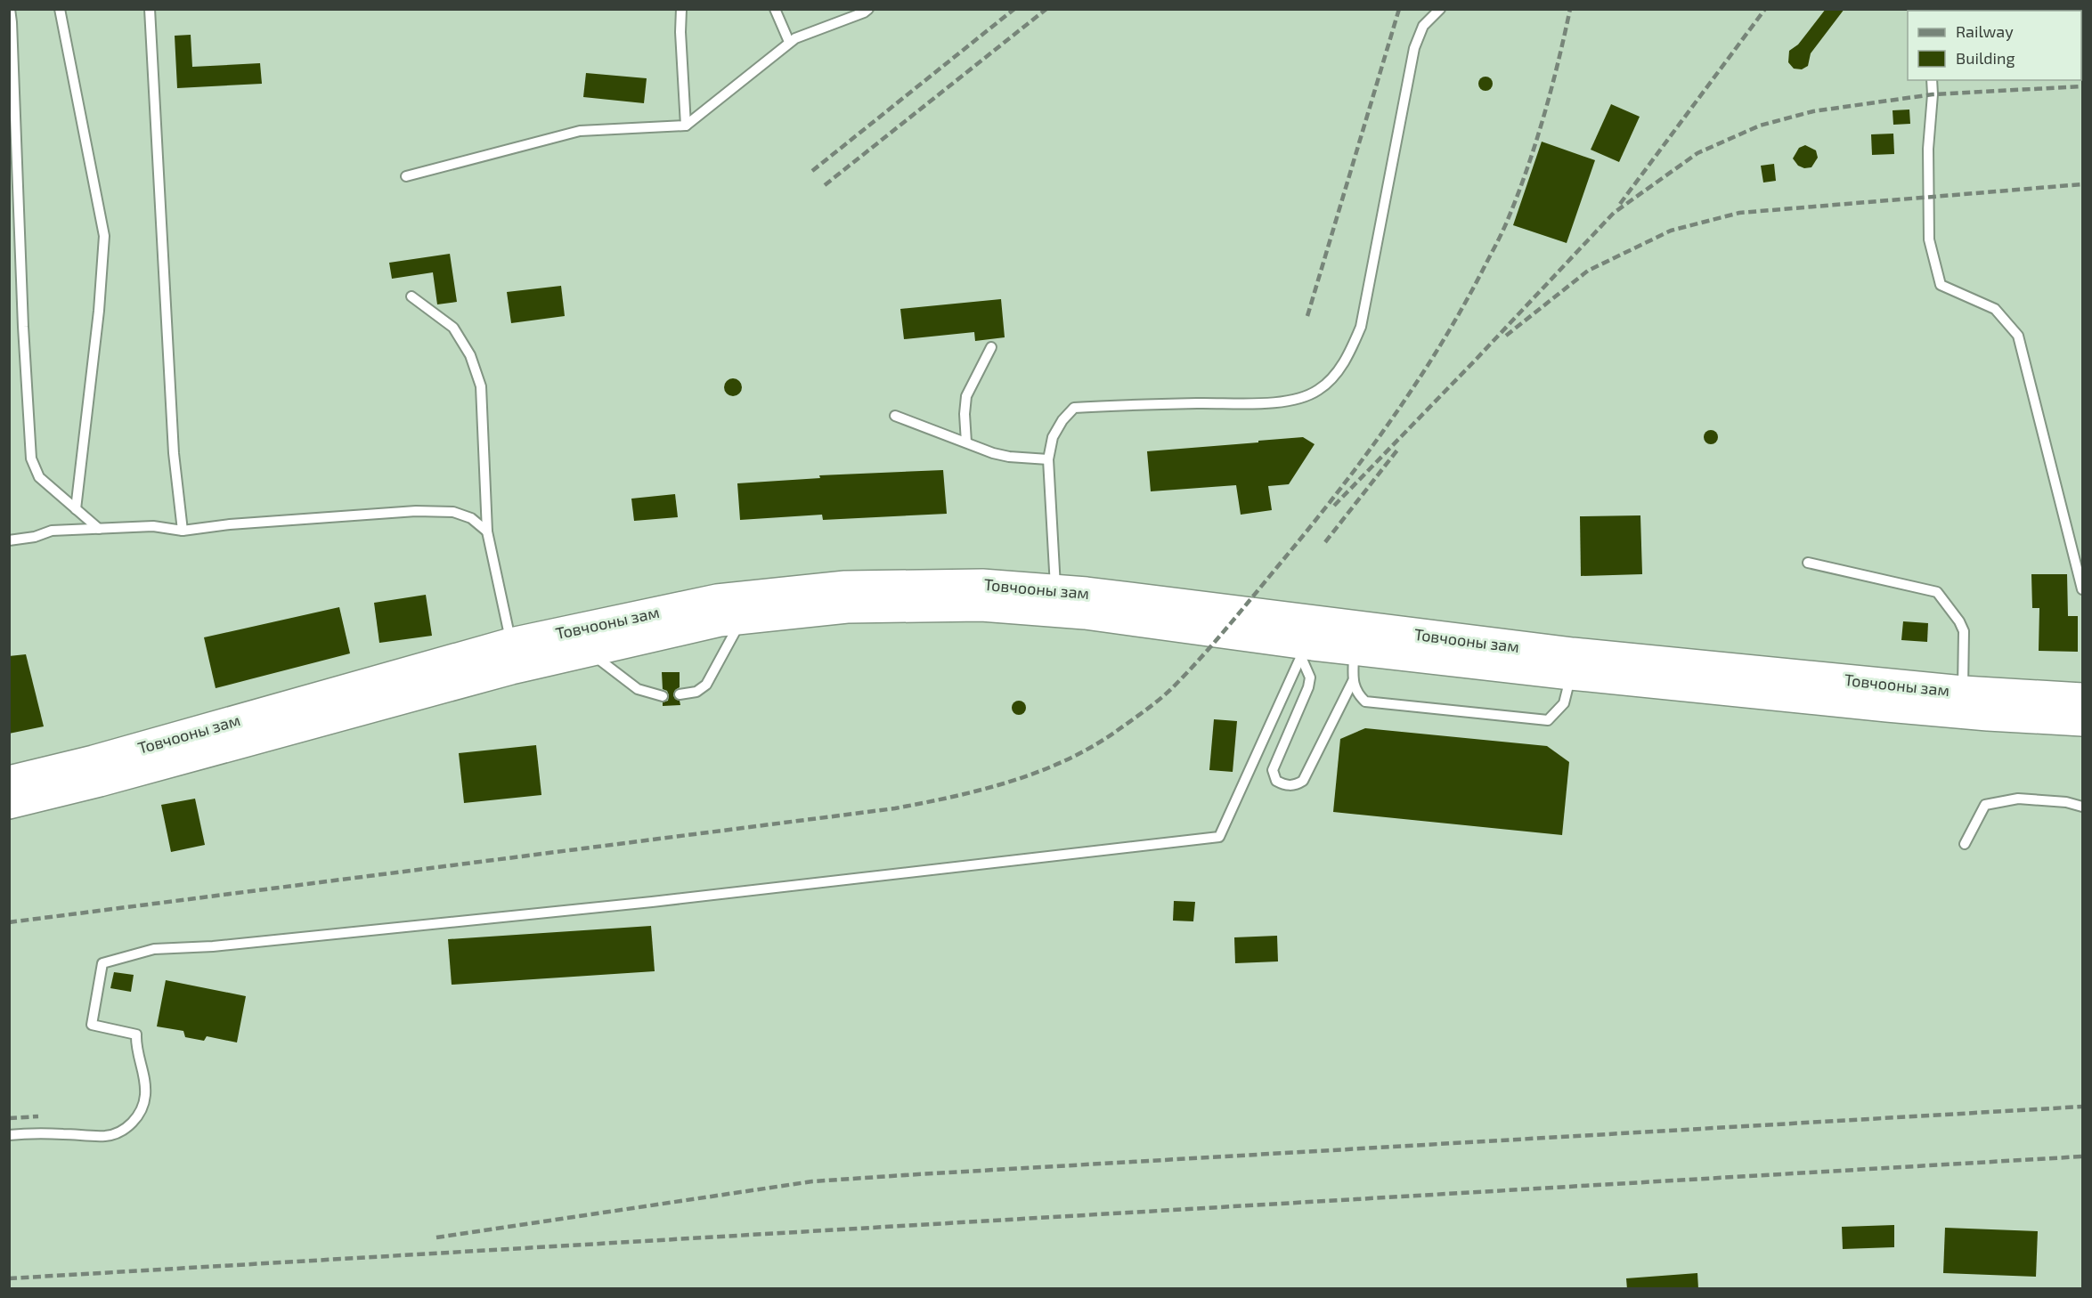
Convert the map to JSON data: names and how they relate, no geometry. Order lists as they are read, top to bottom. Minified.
{"streets":{"highway":["Товчооны зам"]},"legend":["Railway","Building"]}
